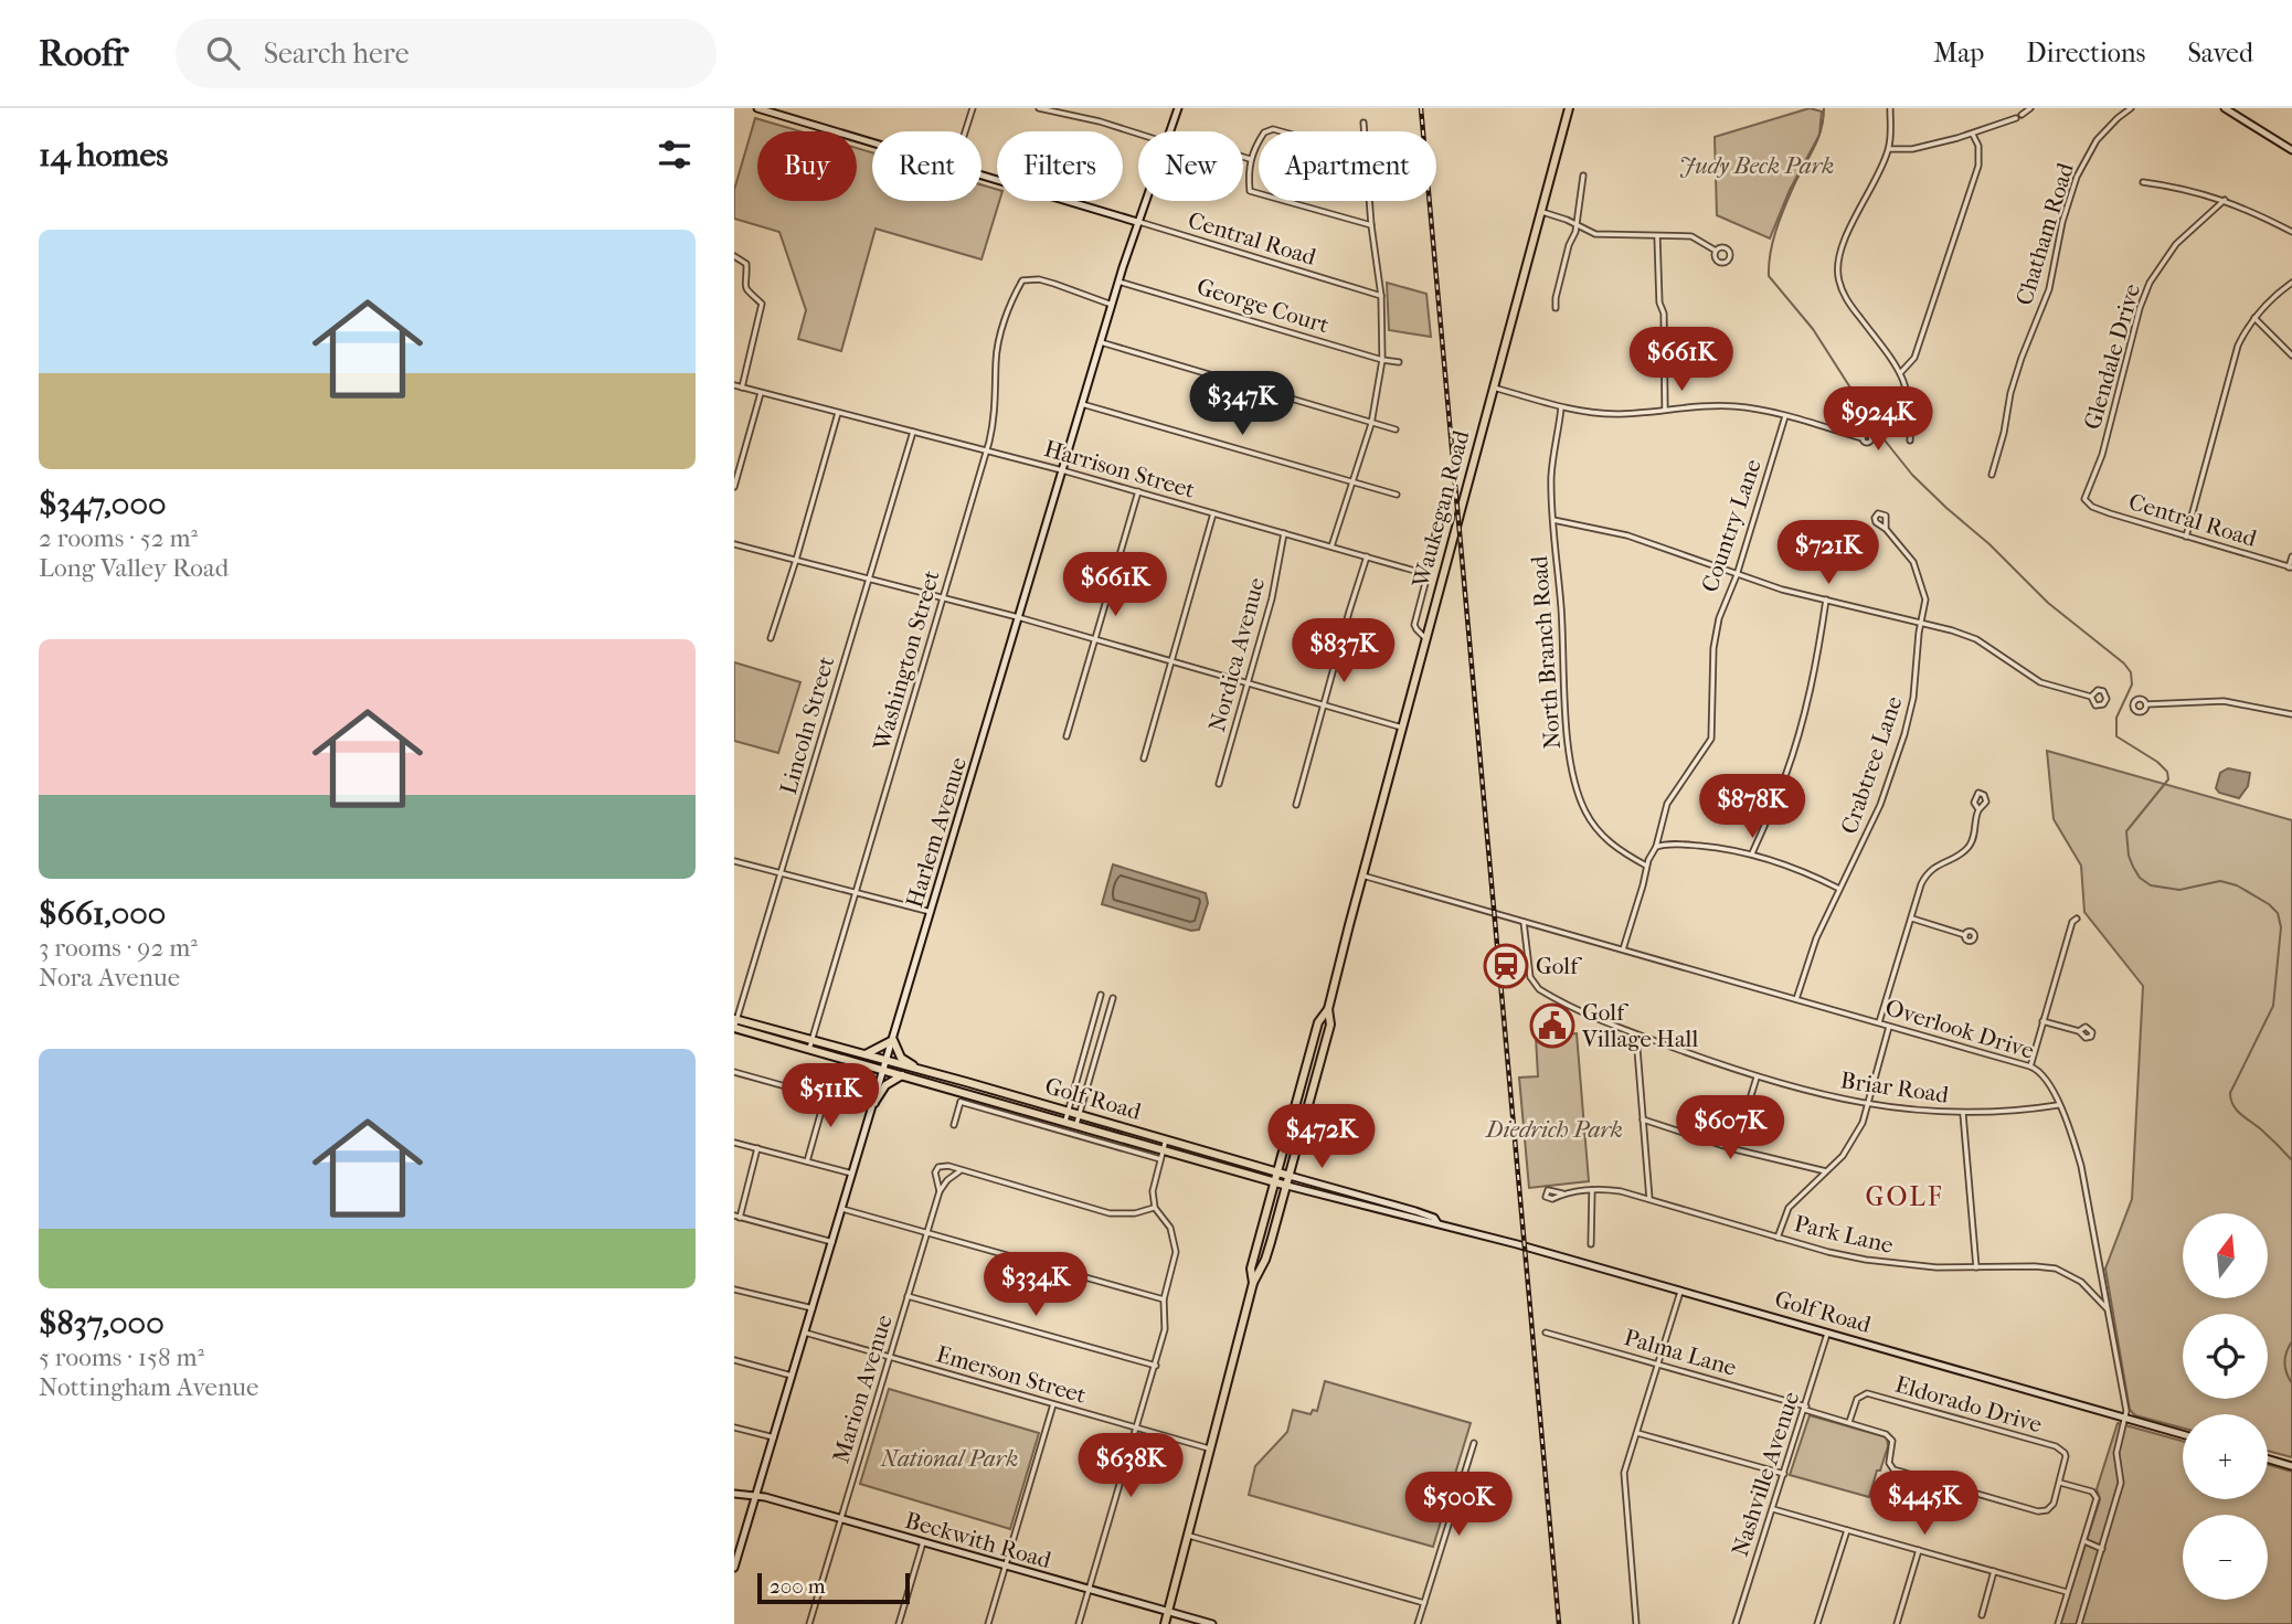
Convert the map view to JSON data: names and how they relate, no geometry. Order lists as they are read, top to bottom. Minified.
{"streets":{"main road":["Central Road","Waukegan Road","Harlem Avenue","Golf Road","Beckwith Road"],"street":["Chatham Road","George Court","Glendale Drive","Harrison Street","Country Lane","North Branch Road","Nordica Avenue","Washington Street","Lincoln Street","Crabtree Lane","Overlook Drive","Briar Road","Park Lane","Palma Lane","Emerson Street","Marion Avenue","Eldorado Drive","Nashville Avenue"]},"crossings":[["Central Road","Glendale Drive"],["Central Road","Harlem Avenue"],["George Court","Harlem Avenue"],["Harrison Street","Waukegan Road"],["Harrison Street","Nordica Avenue"],["Harrison Street","Washington Street"],["Harrison Street","Lincoln Street"],["Harrison Street","Harlem Avenue"],["Waukegan Road","Overlook Drive"],["Waukegan Road","Golf Road"],["Country Lane","North Branch Road"],["Country Lane","Overlook Drive"],["Washington Street","Harlem Avenue"],["Washington Street","Golf Road"],["Lincoln Street","Golf Road"],["Crabtree Lane","Overlook Drive"],["Harlem Avenue","Golf Road"],["Harlem Avenue","Emerson Street"],["Harlem Avenue","Beckwith Road"],["Overlook Drive","Briar Road"],["Overlook Drive","Golf Road"],["Overlook Drive","Park Lane"],["Golf Road","Nashville Avenue"],["Palma Lane","Eldorado Drive"],["Palma Lane","Nashville Avenue"],["Emerson Street","Marion Avenue"],["Marion Avenue","Beckwith Road"]],"districts":["GOLF"],"parks":["Judy Beck Park","Diedrich Park","National Park"],"places":{"station":["Golf"],"public building":["Golf Village Hall"]},"scale_bar":"200 m","north":"top","page":{"header":"Roofr","search":"Search here","nav":["Map","Directions","Saved"],"heading":"14 homes","chip":["Buy","Rent","Filters","New","Apartment"],"list":[{"name":"$347,000","note":"2 rooms · 52 m² · Long Valley Road"},{"name":"$661,000","note":"3 rooms · 92 m² · Nora Avenue"},{"name":"$837,000","note":"5 rooms · 158 m² · Nottingham Avenue"}],"price":["$661K","$347K","$924K","$721K","$661K","$837K","$878K","$511K","$607K","$472K","$334K","$638K","$445K","$500K"],"map_buttons":["+","−"],"scale":"200 m"}}
